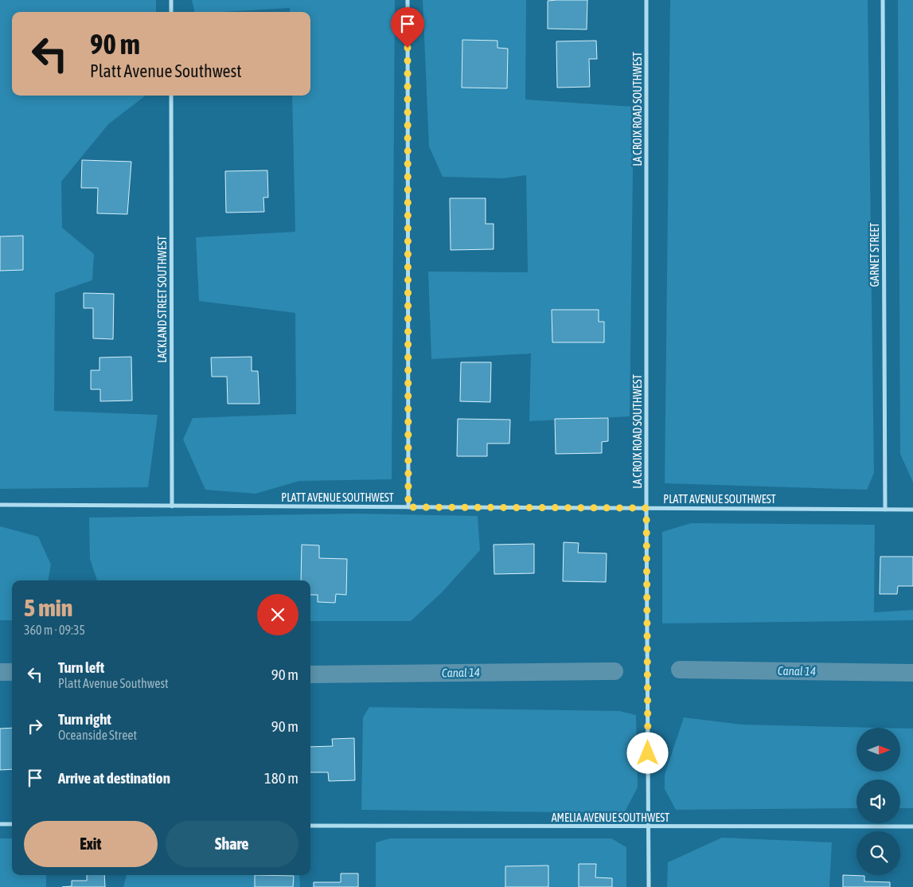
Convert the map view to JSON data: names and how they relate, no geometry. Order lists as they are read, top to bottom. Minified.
{"streets":{"street":["LA CROIX ROAD SOUTHWEST","GARNET STREET","LACKLAND STREET SOUTHWEST","PLATT AVENUE SOUTHWEST","AMELIA AVENUE SOUTHWEST"]},"crossings":[["LA CROIX ROAD SOUTHWEST","PLATT AVENUE SOUTHWEST"],["LA CROIX ROAD SOUTHWEST","AMELIA AVENUE SOUTHWEST"],["GARNET STREET","PLATT AVENUE SOUTHWEST"],["LACKLAND STREET SOUTHWEST","PLATT AVENUE SOUTHWEST"]],"water":["Canal 14"],"north":"right","page":{"turn":["90 m","Platt Avenue Southwest"],"heading":["5 min","360 m · 09:35"],"list":[{"name":"Turn left","note":"Platt Avenue Southwest","value":"90 m"},{"name":"Turn right","note":"Oceanside Street","value":"90 m"},{"name":"Arrive at destination","value":"180 m"}],"buttons":["Exit","Share"]}}
